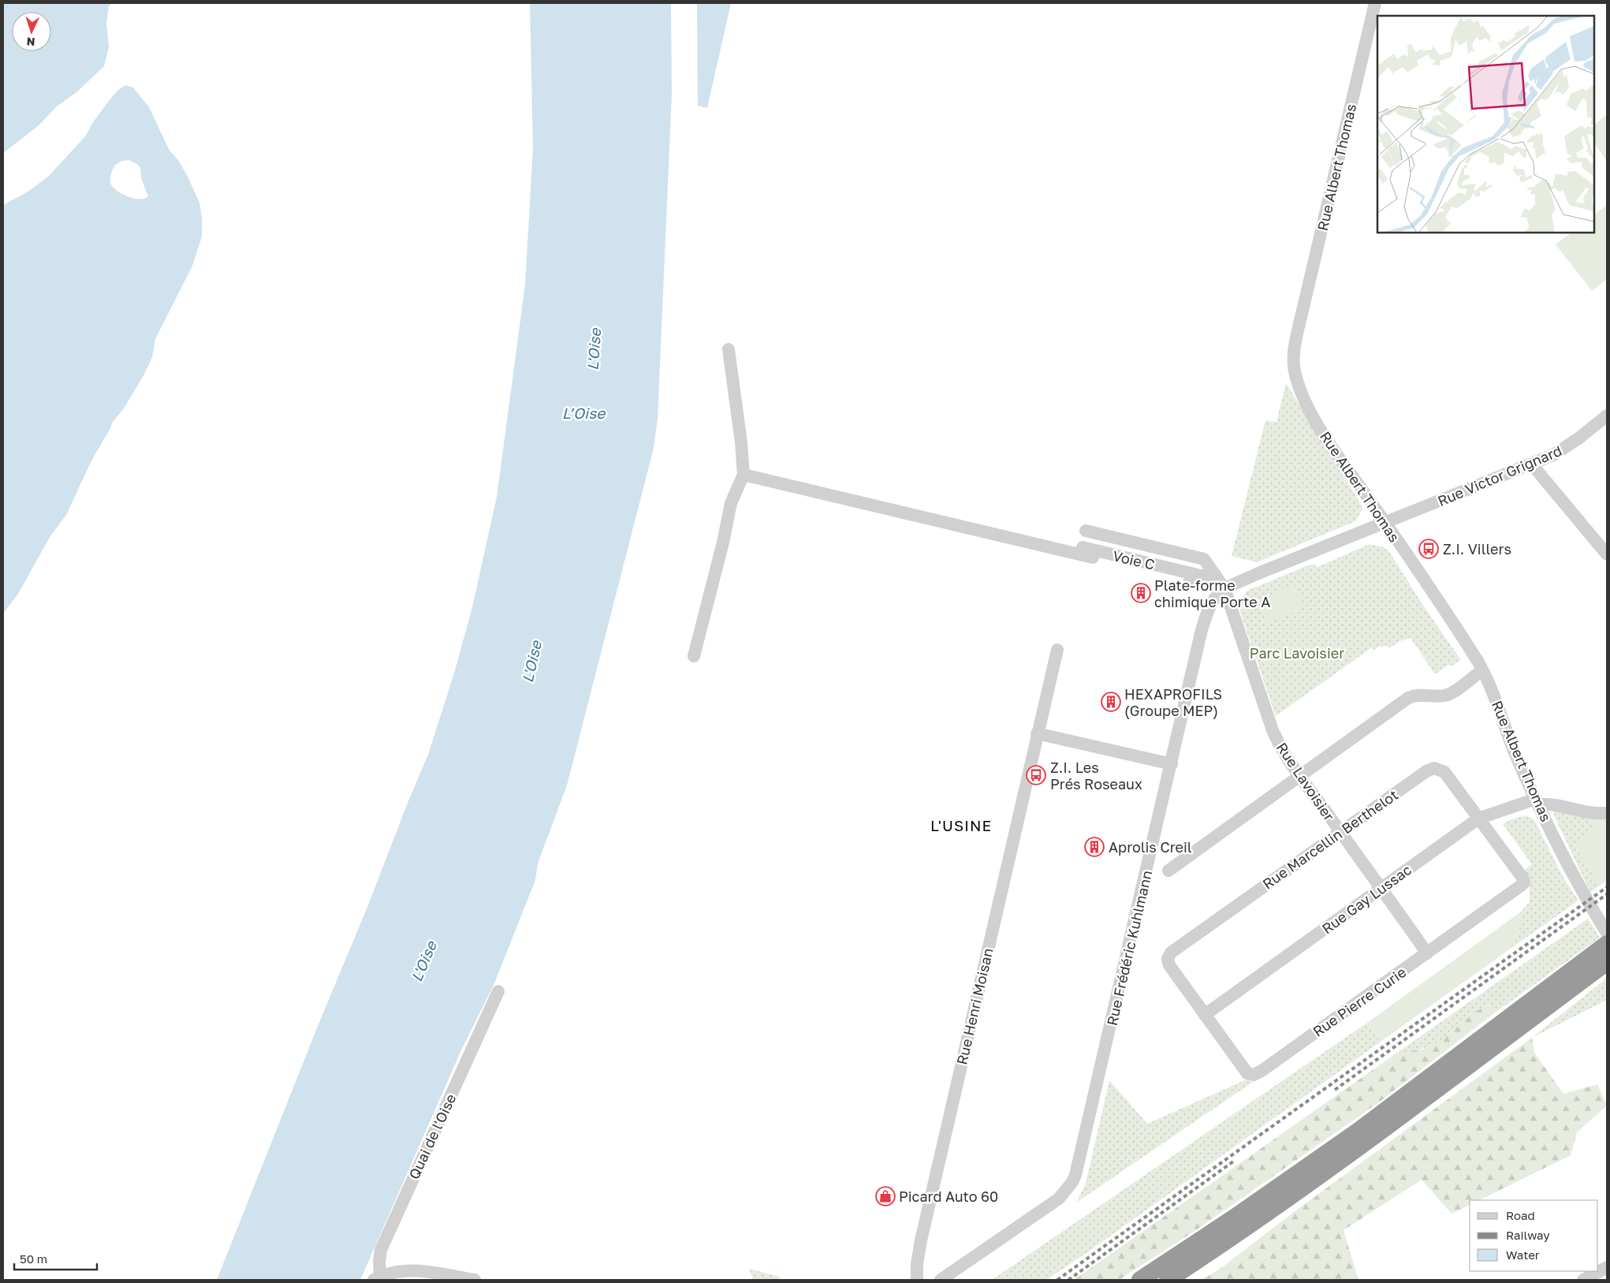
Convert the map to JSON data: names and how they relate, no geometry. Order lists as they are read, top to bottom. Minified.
{"streets":{"street":["Rue Albert Thomas","Rue Victor Grignard","Voie C","Rue Lavoisier","Rue Marcellin Berthelot","Rue Gay Lussac","Rue Frédéric Kuhlmann","Rue Pierre Curie","Rue Henri Moisan","Quai de l'Oise"]},"crossings":[["Rue Albert Thomas","Rue Victor Grignard"],["Rue Albert Thomas","Rue Gay Lussac"],["Rue Albert Thomas","Rue Frédéric Kuhlmann"],["Rue Victor Grignard","Rue Frédéric Kuhlmann"],["Voie C","Rue Lavoisier"],["Voie C","Rue Frédéric Kuhlmann"],["Rue Lavoisier","Rue Marcellin Berthelot"],["Rue Lavoisier","Rue Gay Lussac"],["Rue Lavoisier","Rue Frédéric Kuhlmann"],["Rue Lavoisier","Rue Pierre Curie"],["Rue Marcellin Berthelot","Rue Gay Lussac"],["Rue Marcellin Berthelot","Rue Pierre Curie"],["Rue Gay Lussac","Rue Pierre Curie"]],"districts":["L'USINE"],"water":["L'Oise","L’Oise"],"parks":["Parc Lavoisier"],"places":{"bus stop":["Z.I. Villers","Z.I. Les Prés Roseaux"],"building":["Plate-forme chimique Porte A","HEXAPROFILS (Groupe MEP)","Aprolis Creil"],"shop":["Picard Auto 60"]},"legend":["Road","Railway","Water"],"scale_bar":"50 m","north":"bottom"}
